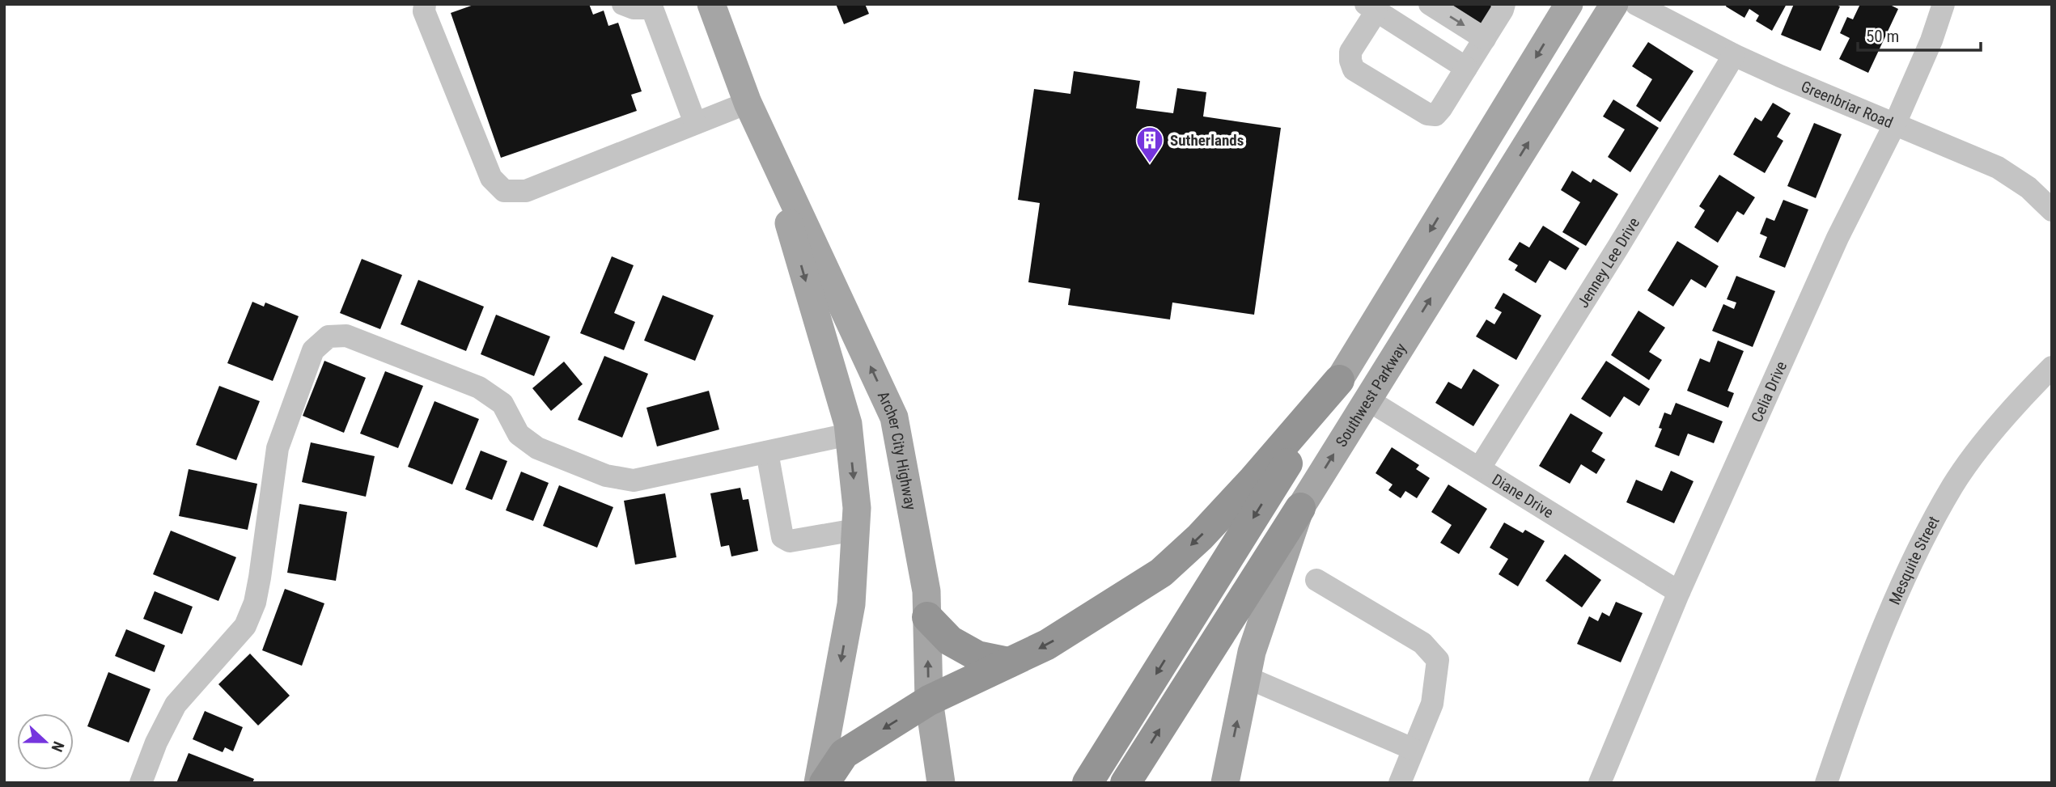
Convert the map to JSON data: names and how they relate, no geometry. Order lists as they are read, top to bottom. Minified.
{"streets":{"highway":["Southwest Parkway"],"main road":["Archer City Highway"],"street":["Greenbriar Road","Jenney Lee Drive","Celia Drive","Diane Drive","Mesquite Street"]},"crossings":[["Greenbriar Road","Jenney Lee Drive"],["Greenbriar Road","Celia Drive"],["Jenney Lee Drive","Diane Drive"],["Celia Drive","Diane Drive"],["Southwest Parkway","Diane Drive"]],"places":{"building":["Sutherlands"]},"scale_bar":"50 m","north":"right"}
